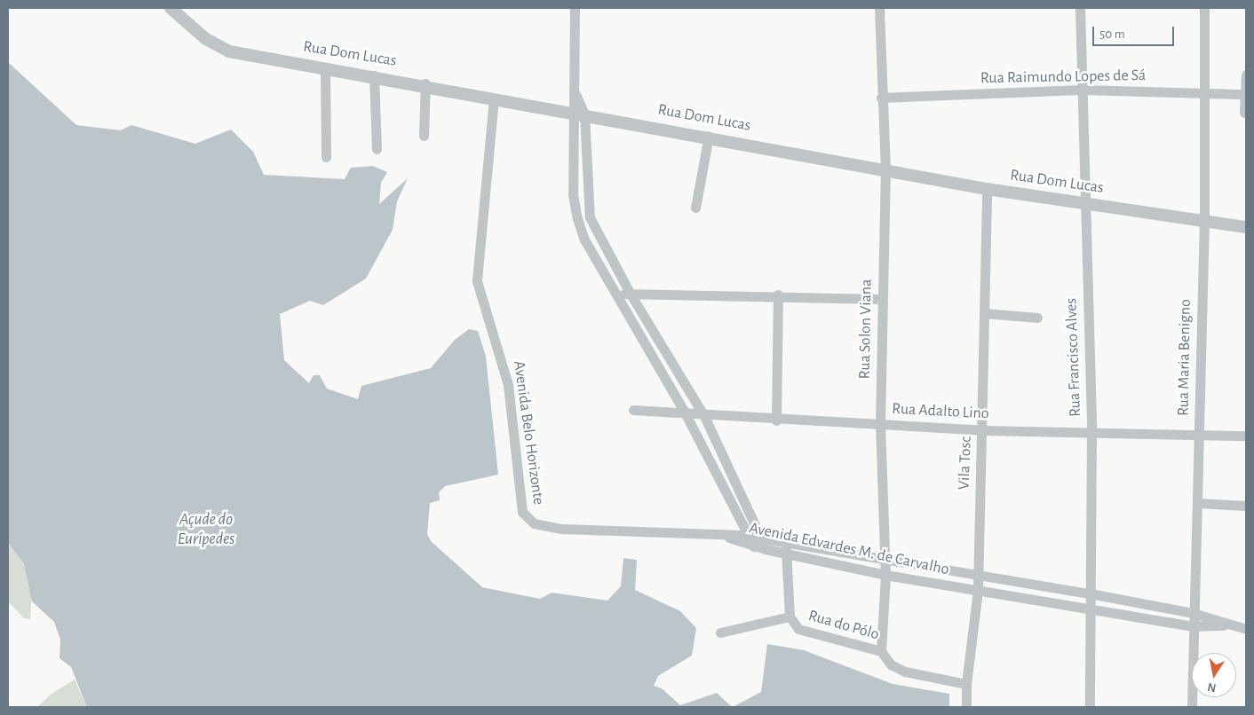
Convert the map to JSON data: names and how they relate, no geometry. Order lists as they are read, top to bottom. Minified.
{"streets":{"street":["Rua Dom Lucas","Rua Raimundo Lopes de Sá","Rua Solon Viana","Rua Francisco Alves","Rua Maria Benigno","Rua Adalto Lino","Avenida Belo Horizonte","Vila Tosc","Avenida Edvardes M. de Carvalho","Rua do Pólo"]},"crossings":[["Rua Dom Lucas","Rua Solon Viana"],["Rua Dom Lucas","Rua Francisco Alves"],["Rua Dom Lucas","Rua Maria Benigno"],["Rua Dom Lucas","Avenida Belo Horizonte"],["Rua Dom Lucas","Vila Tosc"],["Rua Raimundo Lopes de Sá","Rua Solon Viana"],["Rua Raimundo Lopes de Sá","Rua Francisco Alves"],["Rua Raimundo Lopes de Sá","Rua Maria Benigno"],["Rua Solon Viana","Rua Adalto Lino"],["Rua Solon Viana","Avenida Edvardes M. de Carvalho"],["Rua Solon Viana","Rua do Pólo"],["Rua Francisco Alves","Rua Adalto Lino"],["Rua Francisco Alves","Avenida Edvardes M. de Carvalho"],["Rua Maria Benigno","Rua Adalto Lino"],["Rua Maria Benigno","Avenida Edvardes M. de Carvalho"],["Rua Adalto Lino","Vila Tosc"],["Avenida Belo Horizonte","Avenida Edvardes M. de Carvalho"],["Vila Tosc","Avenida Edvardes M. de Carvalho"],["Vila Tosc","Rua do Pólo"],["Avenida Edvardes M. de Carvalho","Rua do Pólo"]],"water":["Açude do Eurípedes"],"scale_bar":"50 m","north":"bottom"}
